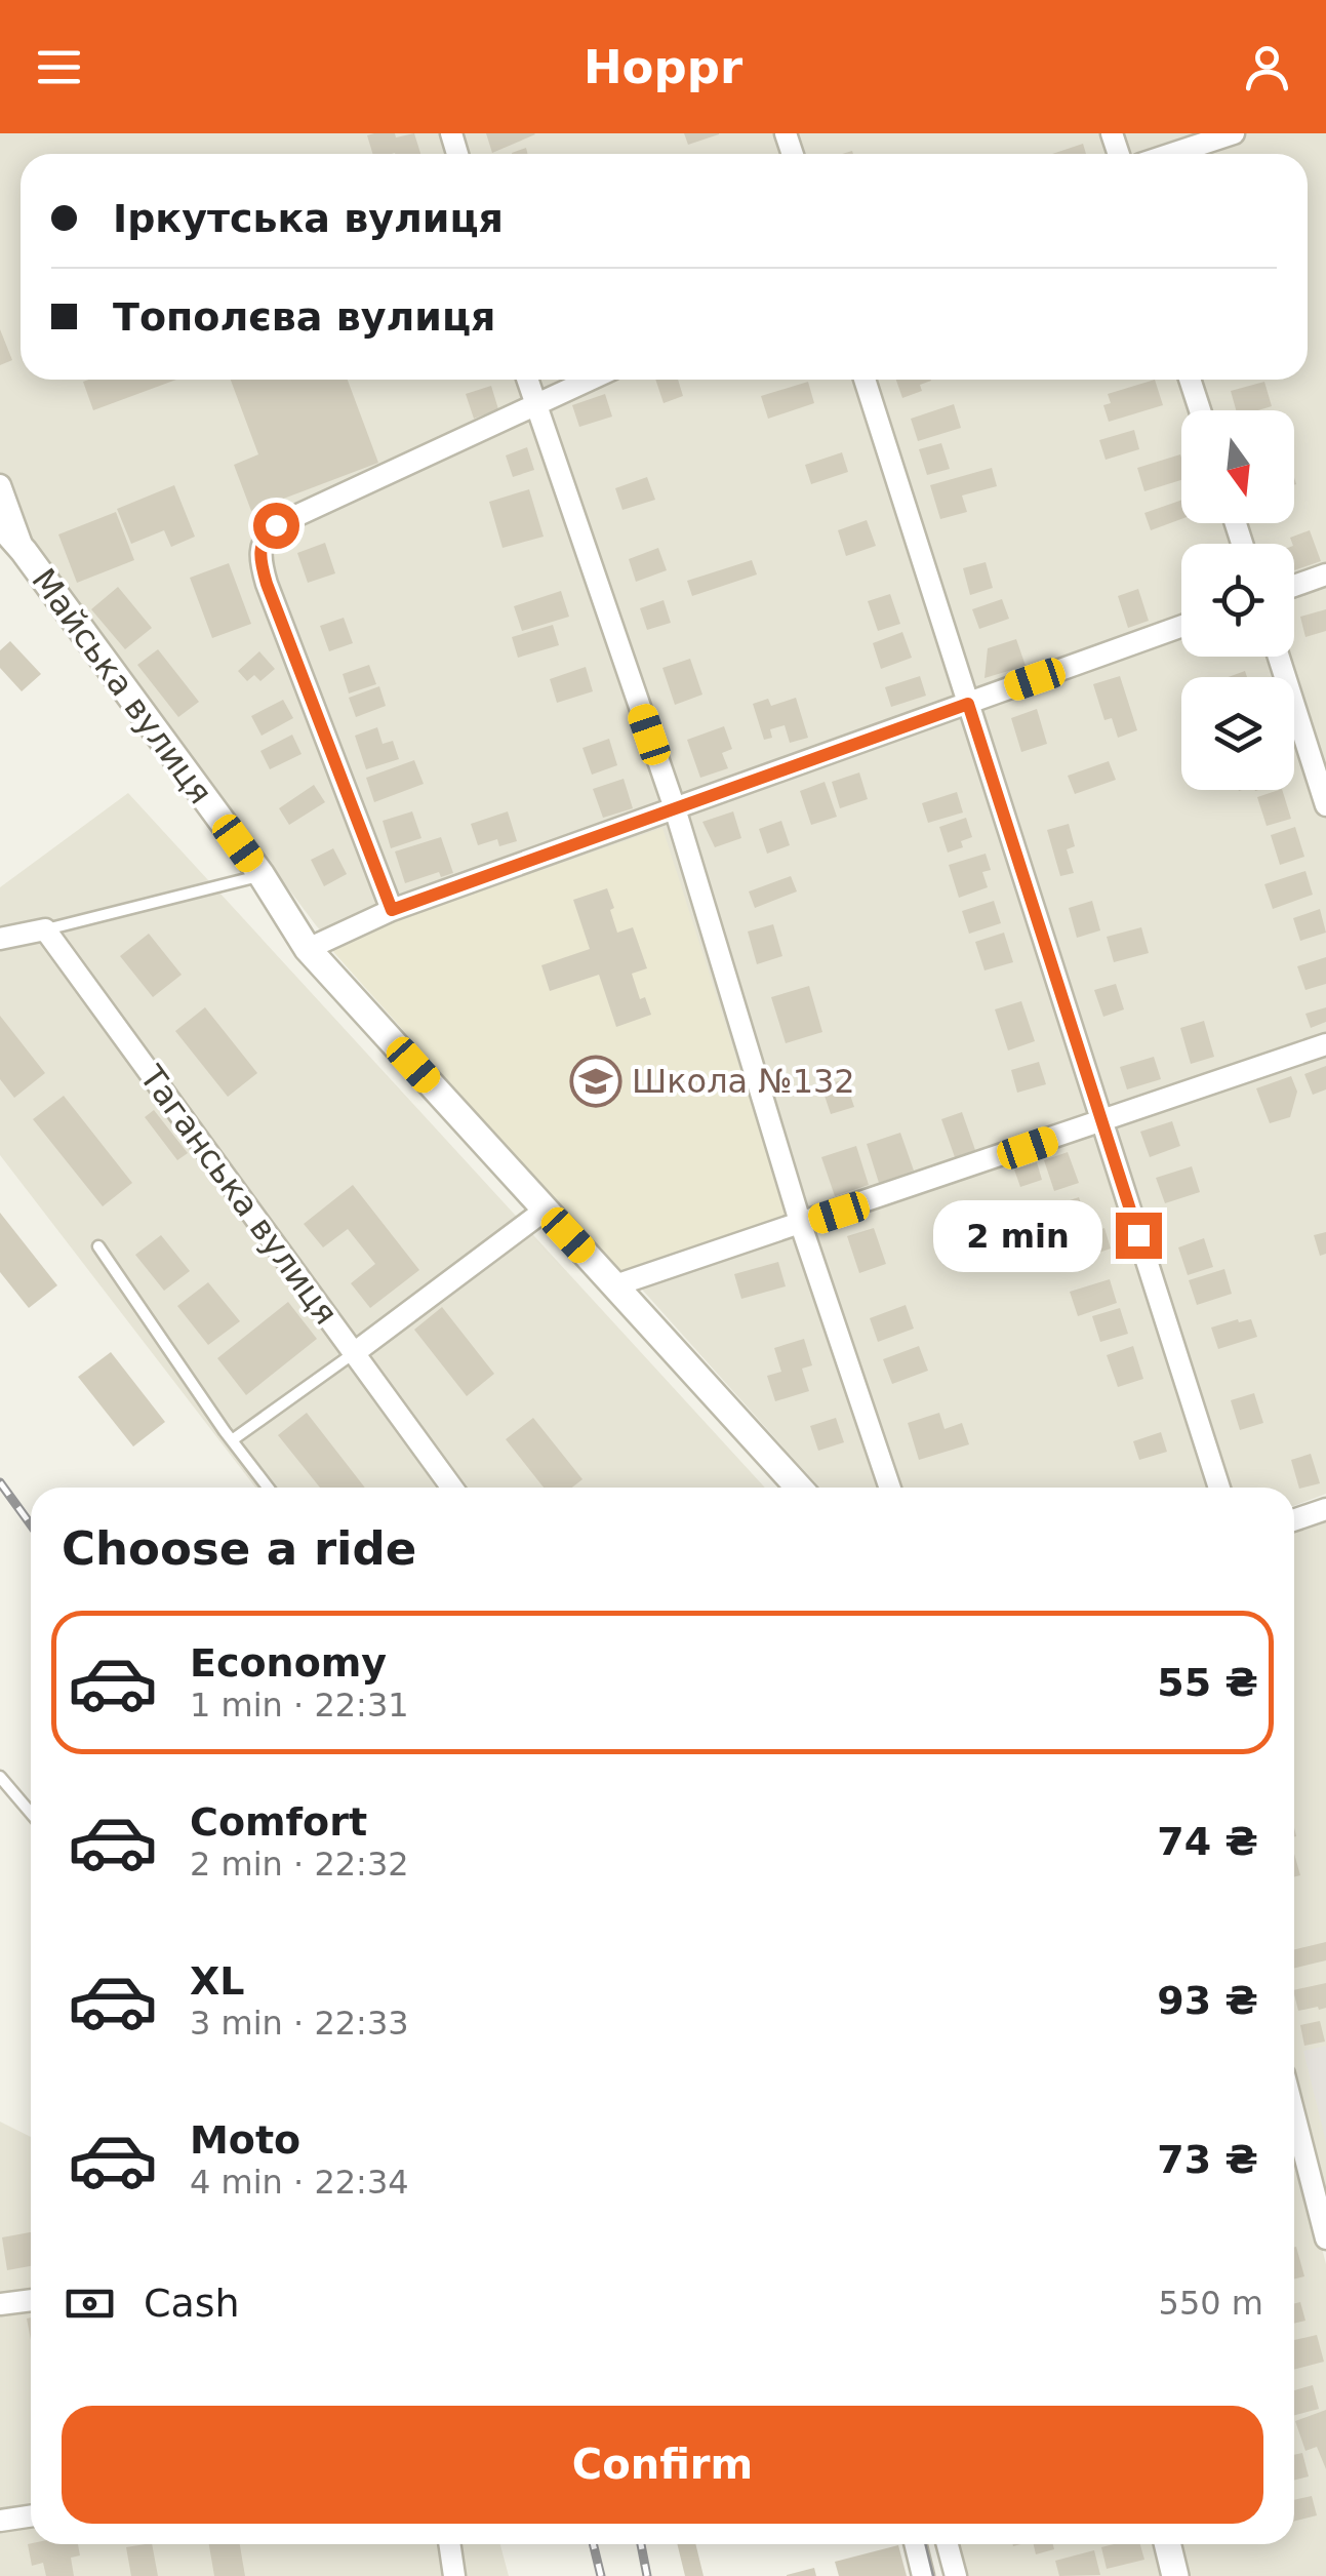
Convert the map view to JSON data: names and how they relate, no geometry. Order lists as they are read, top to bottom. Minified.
{"streets":{"street":["Майська вулиця","Таганська вулиця"]},"places":{"school or university":["Школа №132"]},"north":"bottom","page":{"header":"Hoppr","banner":["Іркутська вулиця","Тополєва вулиця"],"bubble":"2 min","heading":"Choose a ride","list":[{"name":"Economy","note":"1 min · 22:31","value":"55 ₴"},{"name":"Comfort","note":"2 min · 22:32","value":"74 ₴"},{"name":"XL","note":"3 min · 22:33","value":"93 ₴"},{"name":"Moto","note":"4 min · 22:34","value":"73 ₴"}],"pay":["Cash","550 m"],"buttons":"Confirm"}}
